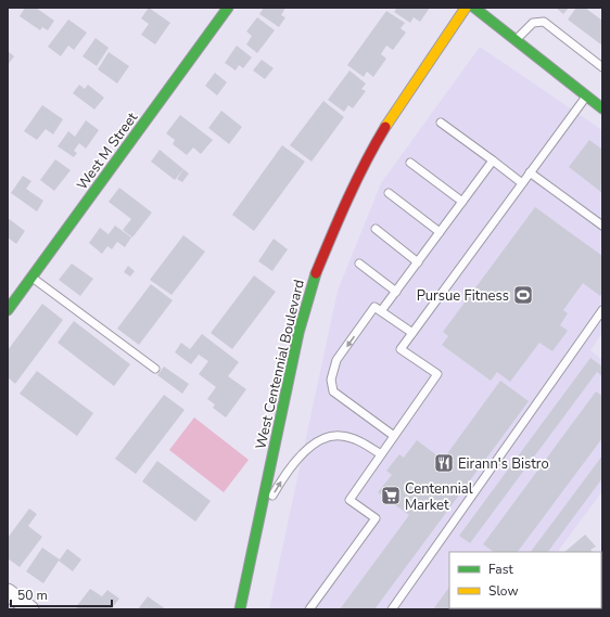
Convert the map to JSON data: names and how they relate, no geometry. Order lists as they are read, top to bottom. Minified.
{"streets":{"main road":["West M Street","West Centennial Boulevard"]},"places":{"sports":["Pursue Fitness"],"restaurant":["Eirann's Bistro"],"supermarket":["Centennial Market"]},"legend":["Fast","Slow"],"scale_bar":"50 m"}
